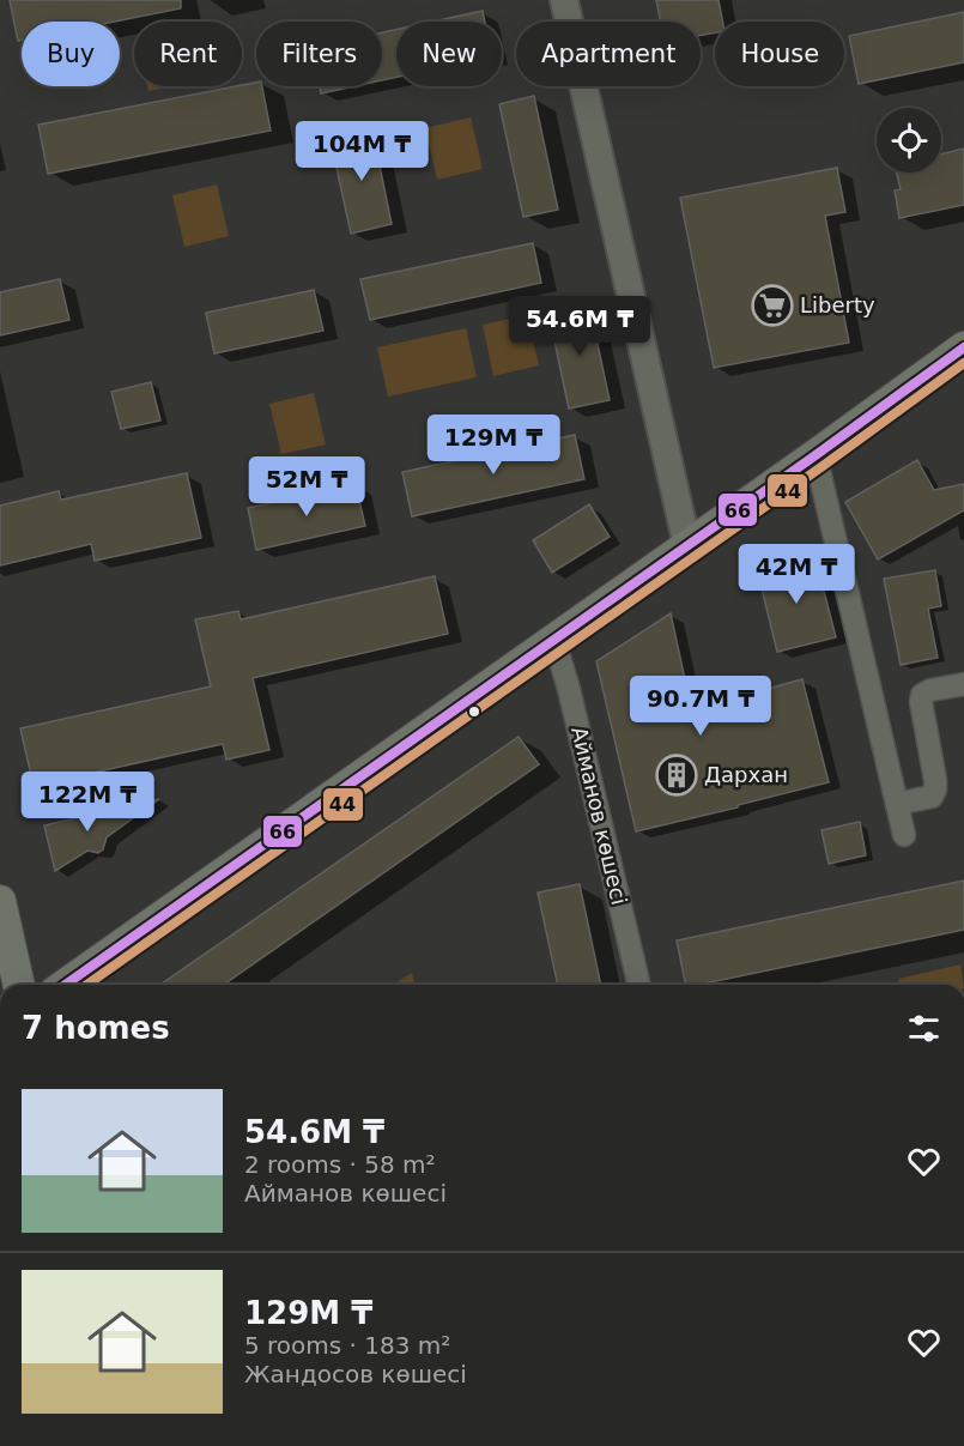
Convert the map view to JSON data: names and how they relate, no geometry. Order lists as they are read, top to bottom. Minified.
{"streets":{"street":["Айманов көшесі"]},"places":{"supermarket":["Liberty"],"building":["Дархан"]},"lines":["transit line 66","transit line 44"],"page":{"chip":["Buy","Rent","Filters","New","Apartment","House"],"price":["104M ₸","54.6M ₸","129M ₸","52M ₸","42M ₸","90.7M ₸","122M ₸"],"heading":"7 homes","list":[{"name":"54.6M ₸","note":"2 rooms · 58 m² · Айманов көшесі"},{"name":"129M ₸","note":"5 rooms · 183 m² · Жандосов көшесі"}]}}
